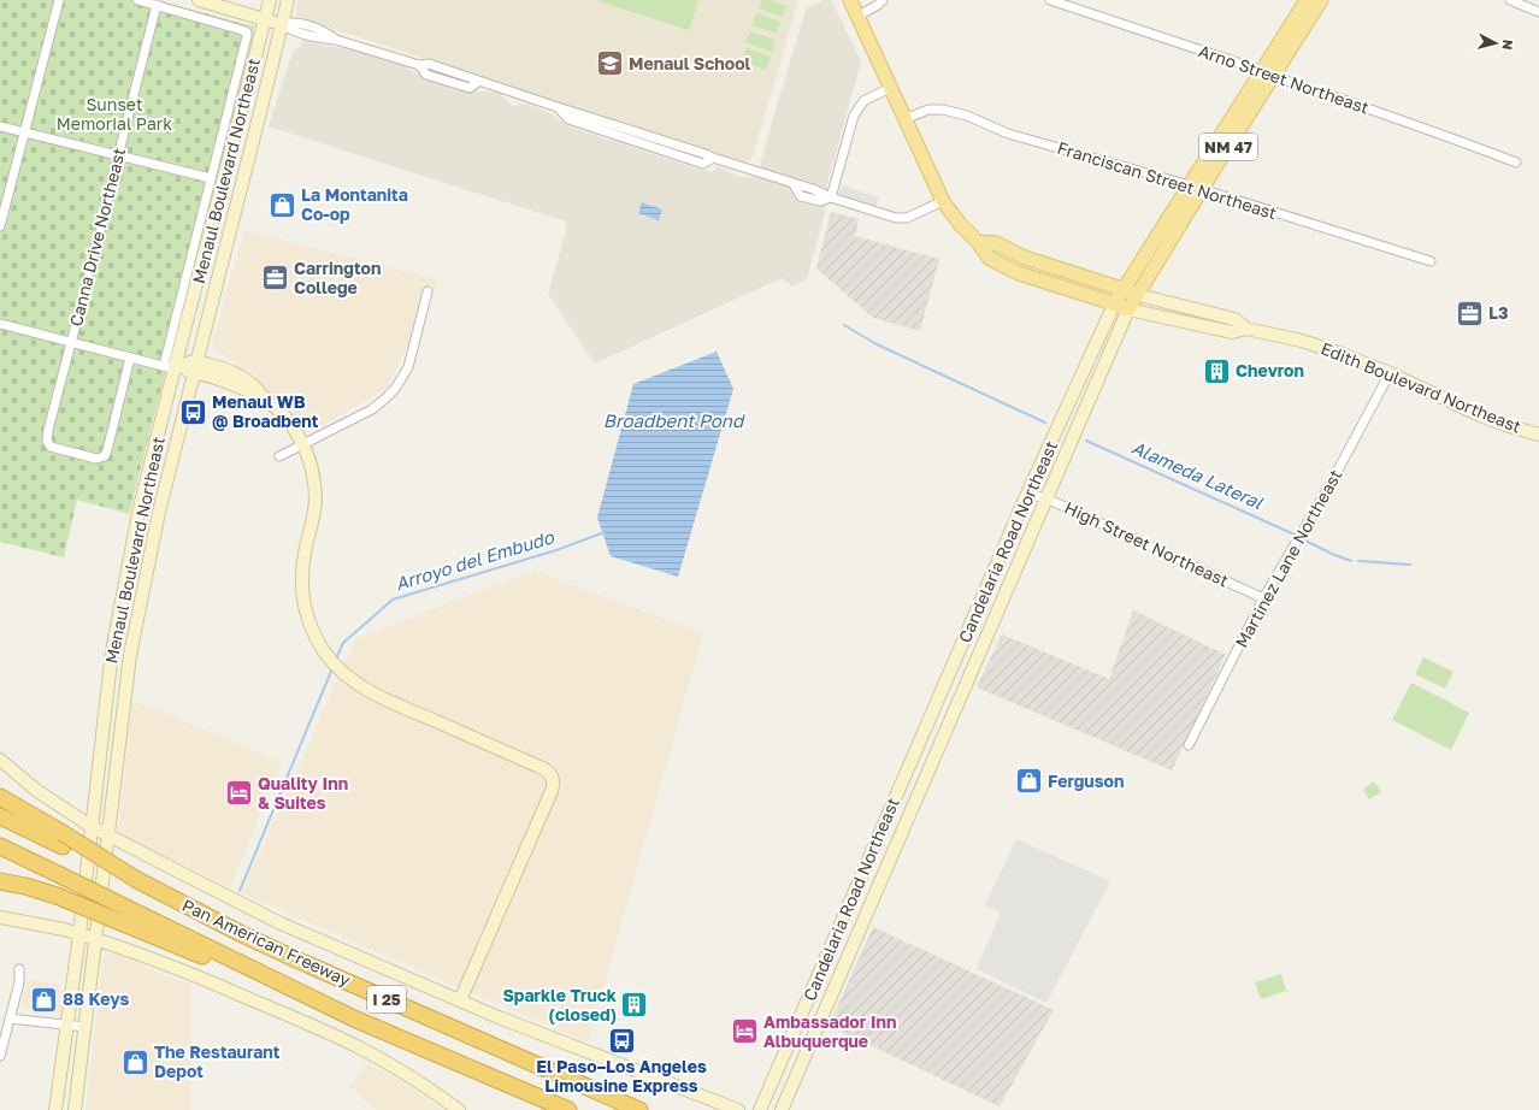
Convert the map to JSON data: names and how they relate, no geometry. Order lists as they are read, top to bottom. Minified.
{"streets":{"highway":["Pan American Freeway","I 25"],"main road":["NM 47","Menaul Boulevard Northeast","Edith Boulevard Northeast","Candelaria Road Northeast"],"street":["Arno Street Northeast","Franciscan Street Northeast","Canna Drive Northeast","High Street Northeast","Martinez Lane Northeast"]},"crossings":[["Arno Street Northeast","Candelaria Road Northeast"],["Franciscan Street Northeast","Edith Boulevard Northeast"],["Franciscan Street Northeast","Candelaria Road Northeast"],["Edith Boulevard Northeast","Candelaria Road Northeast"],["Edith Boulevard Northeast","Martinez Lane Northeast"],["Candelaria Road Northeast","High Street Northeast"],["High Street Northeast","Martinez Lane Northeast"]],"water":["Broadbent Pond","Alameda Lateral","Arroyo del Embudo"],"parks":["Sunset Memorial Park"],"places":{"school or university":["Menaul School"],"shop":["La Montanita Co-op","Ferguson","88 Keys","The Restaurant Depot"],"office":["Carrington College","L3"],"building":["Chevron","Sparkle Truck (closed)"],"bus stop":["Menaul WB @ Broadbent","El Paso–Los Angeles Limousine Express"],"hotel":["Quality Inn & Suites","Ambassador Inn Albuquerque"]},"north":"right"}
